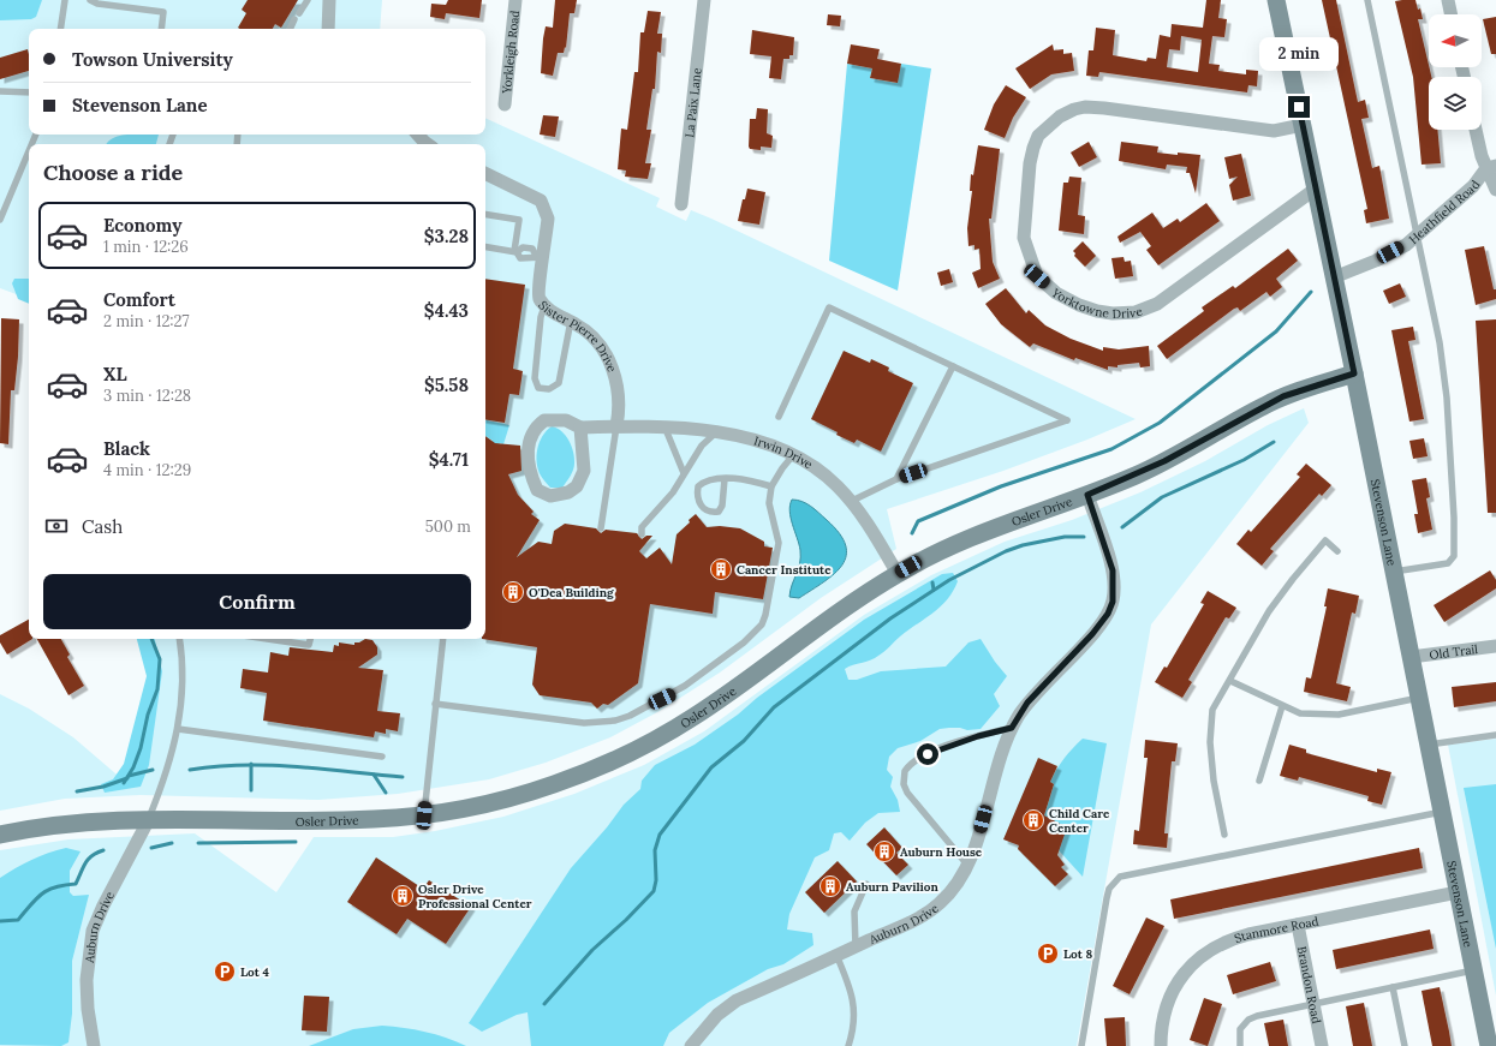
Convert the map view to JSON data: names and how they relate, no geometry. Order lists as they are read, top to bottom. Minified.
{"streets":{"street":["Yorkleigh Road","La Paix Lane","Heathfield Road","Yorktowne Drive","Sister Pierre Drive","Irwin Drive","Osler Drive","Stevenson Lane","Old Trail","Auburn Drive","Stanmore Road","Brandon Road"]},"crossings":[["Heathfield Road","Stevenson Lane"],["Yorktowne Drive","Stevenson Lane"],["Sister Pierre Drive","Irwin Drive"],["Irwin Drive","Osler Drive"],["Osler Drive","Stevenson Lane"],["Osler Drive","Auburn Drive"],["Stevenson Lane","Old Trail"],["Stevenson Lane","Stanmore Road"],["Stanmore Road","Brandon Road"]],"places":{"building":["Cancer Institute","O'Dea Building","Child Care Center","Auburn House","Auburn Pavilion","Osler Drive Professional Center"],"parking":["Lot 8","Lot 4"]},"north":"left","page":{"banner":["Towson University","Stevenson Lane"],"bubble":"2 min","heading":"Choose a ride","list":[{"name":"Economy","note":"1 min · 12:26","value":"$3.28"},{"name":"Comfort","note":"2 min · 12:27","value":"$4.43"},{"name":"XL","note":"3 min · 12:28","value":"$5.58"},{"name":"Black","note":"4 min · 12:29","value":"$4.71"}],"pay":["Cash","500 m"],"buttons":"Confirm"}}
